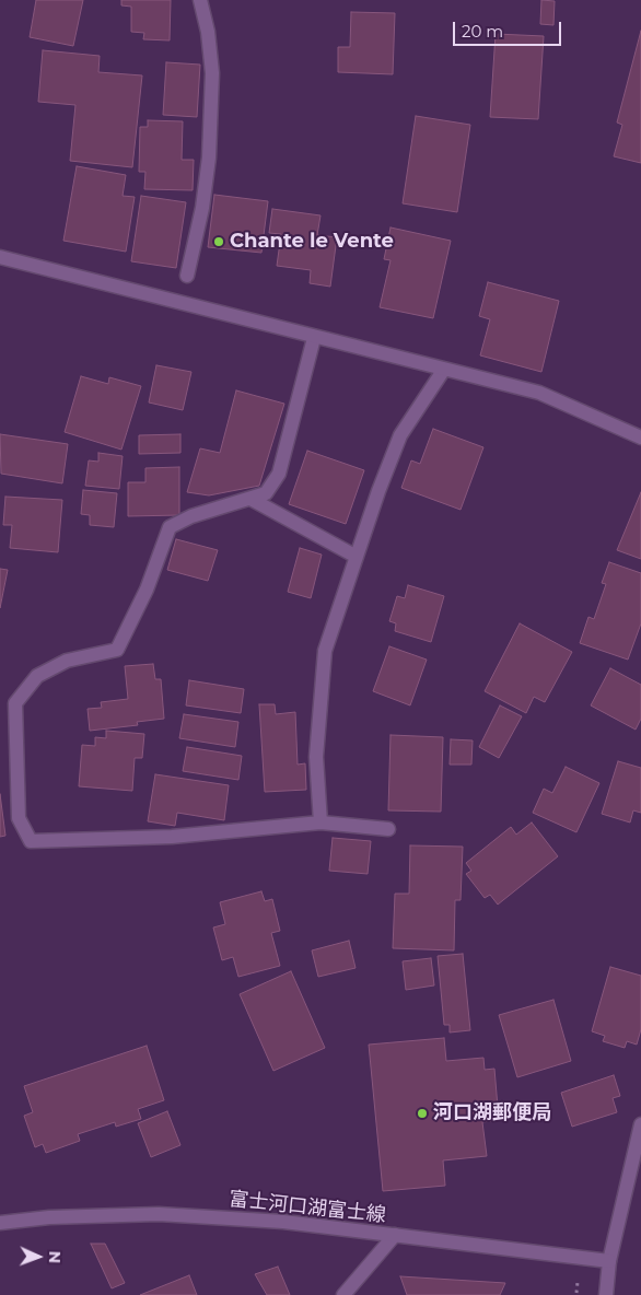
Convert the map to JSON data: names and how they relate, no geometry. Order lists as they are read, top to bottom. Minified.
{"streets":{"street":["富士河口湖富士線"]},"places":["Chante le Vente","河口湖郵便局"],"scale_bar":"20 m","north":"right"}
